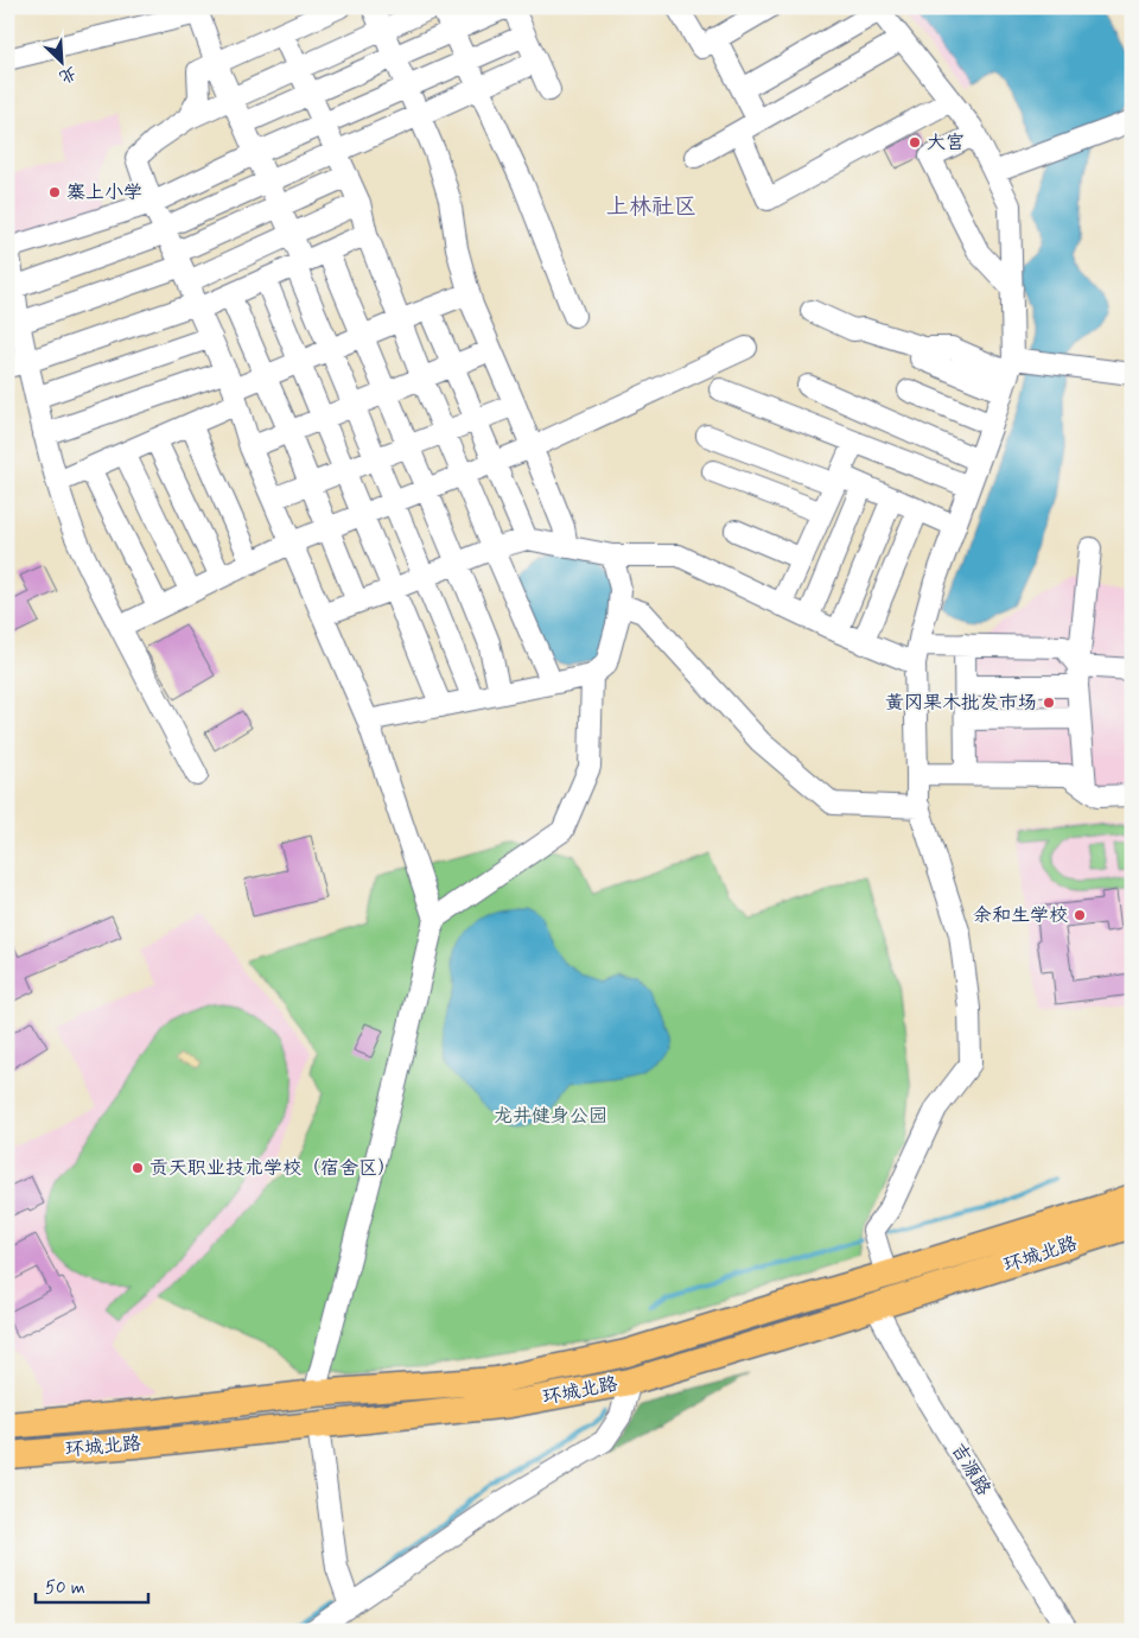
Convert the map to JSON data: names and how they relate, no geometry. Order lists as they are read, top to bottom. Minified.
{"streets":{"main road":["环城北路"],"street":["吉源路"]},"crossings":[["环城北路","吉源路"]],"districts":["上林社区"],"parks":["龙井健身公园"],"places":["大宫","寨上小学","黄冈果木批发市场","余和生学校","贡天职业技术学校（宿舍区）"],"scale_bar":"50 m","north":"bottom right"}
